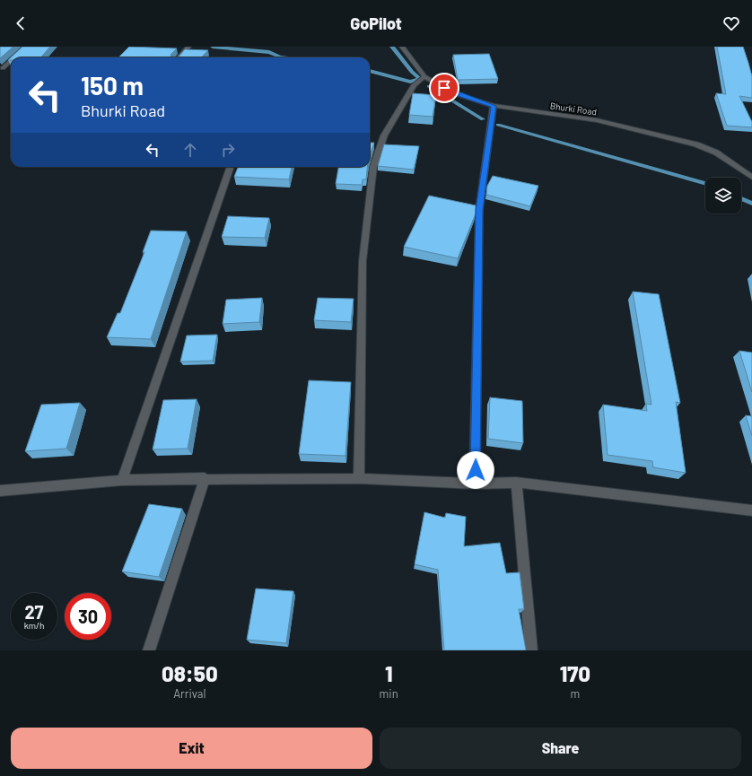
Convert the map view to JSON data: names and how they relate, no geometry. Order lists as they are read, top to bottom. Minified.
{"streets":{"street":["Bhurki Road"]},"page":{"header":"GoPilot","turn":["150 m","Bhurki Road"],"speed":"27 km/h","limit":"30","eta":["08:50","Arrival","1","min","170","m"],"buttons":["Exit","Share"]}}
